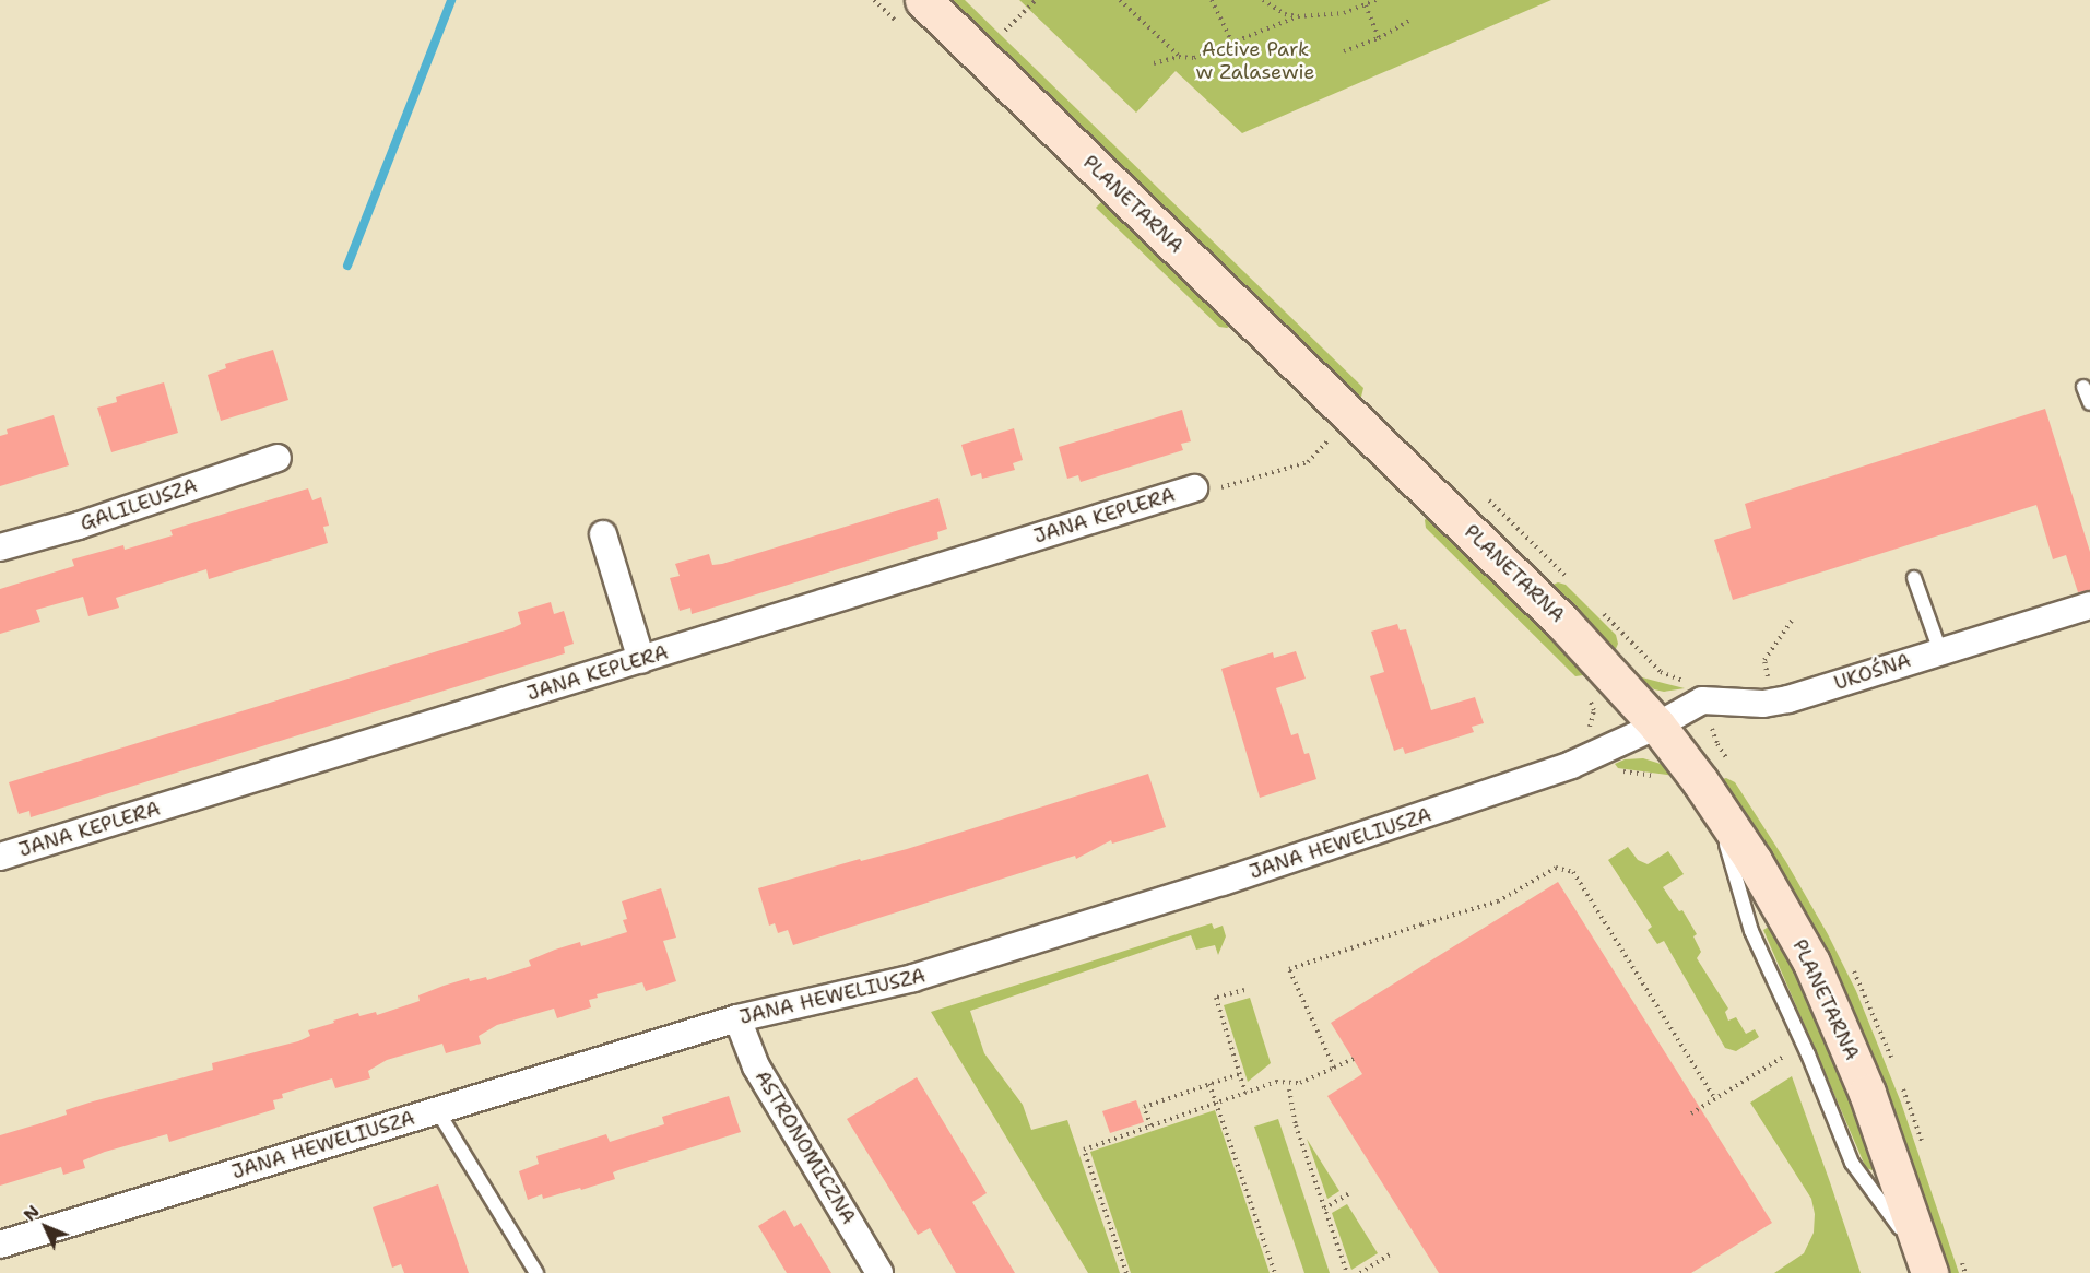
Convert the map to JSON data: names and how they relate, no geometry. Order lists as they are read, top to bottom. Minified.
{"streets":{"street":["PLANETARNA","GALILEUSZA","JANA KEPLERA","UKOŚNA","JANA HEWELIUSZA","ASTRONOMICZNA"]},"crossings":[["PLANETARNA","UKOŚNA"],["PLANETARNA","JANA HEWELIUSZA"],["UKOŚNA","JANA HEWELIUSZA"],["JANA HEWELIUSZA","ASTRONOMICZNA"]],"parks":["Active Park w Zalasewie"],"north":"top left"}
